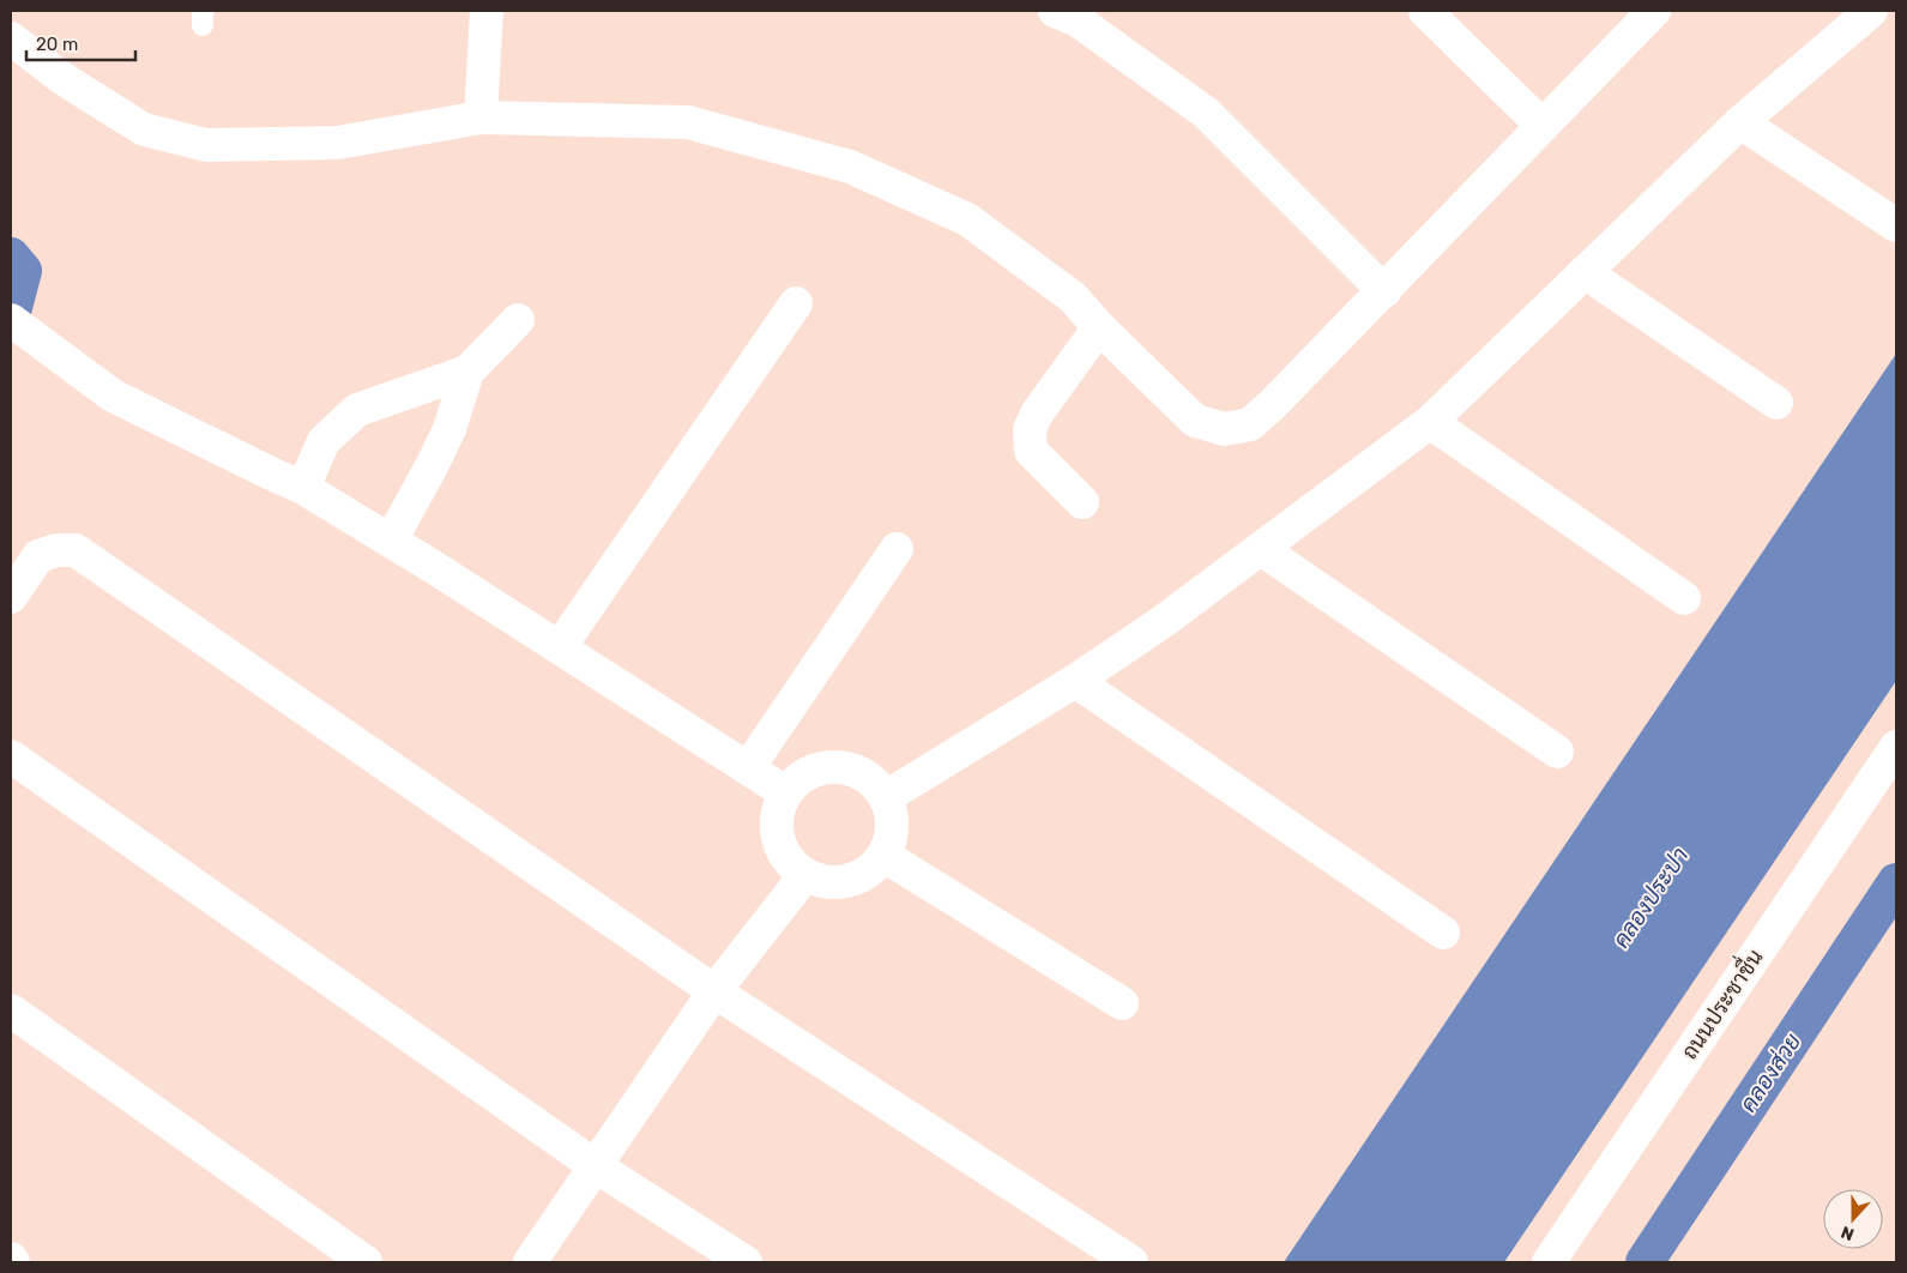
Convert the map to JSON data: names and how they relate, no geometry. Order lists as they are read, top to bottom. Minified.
{"streets":{"street":["ถนนประชาชื่น"]},"water":["คลองประปา","คลองส่วย"],"scale_bar":"20 m","north":"bottom"}
